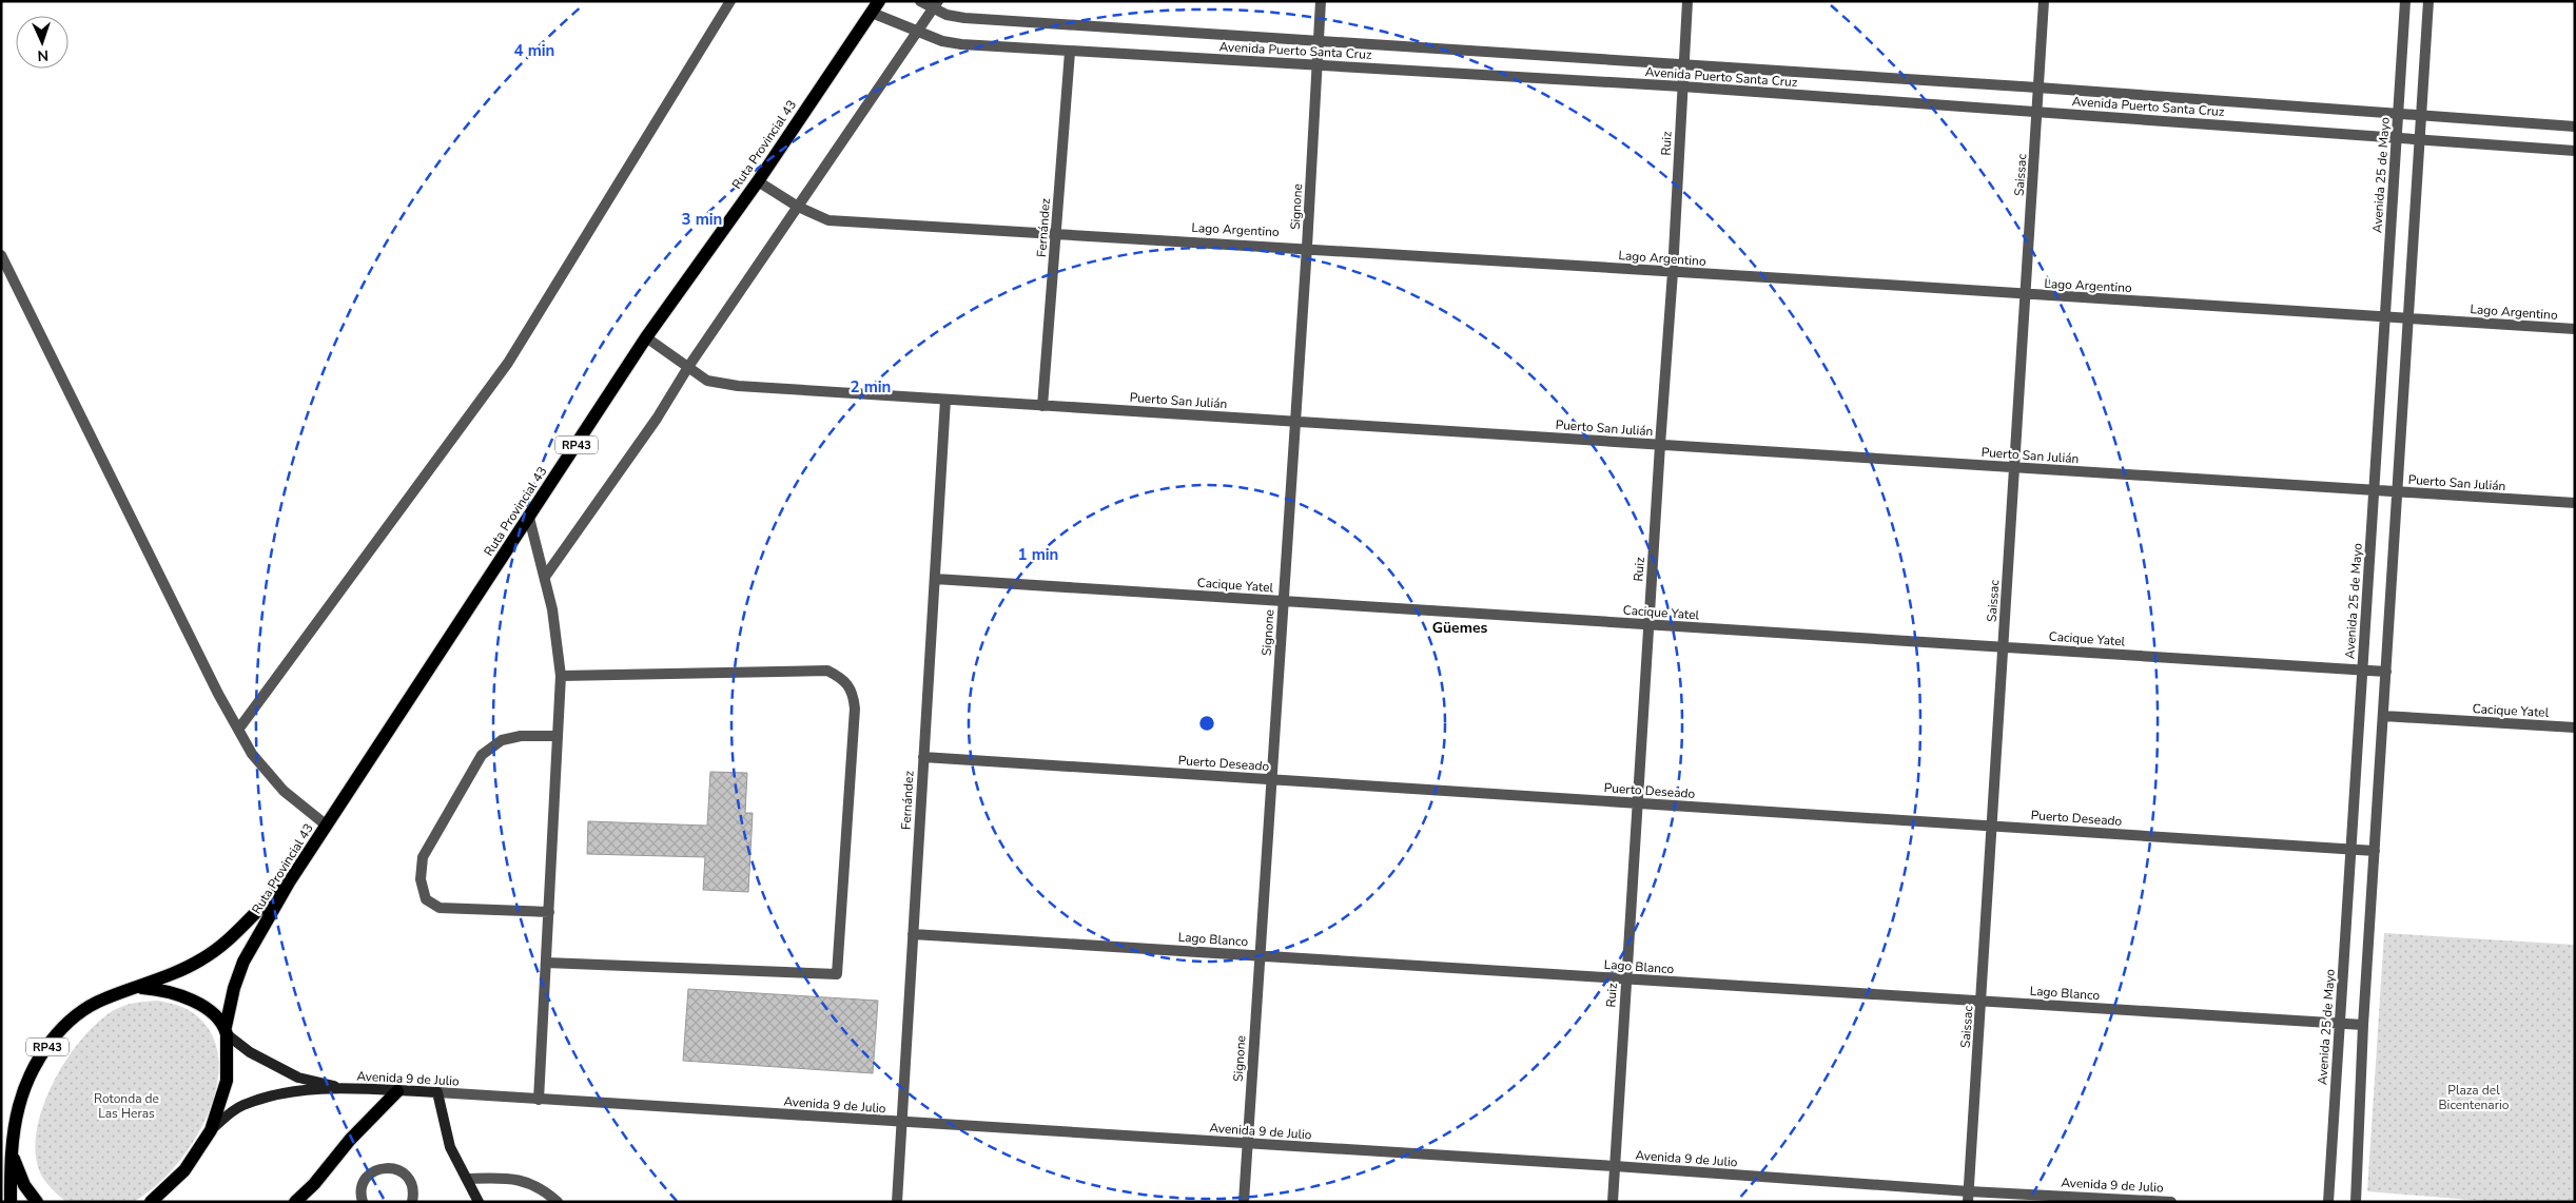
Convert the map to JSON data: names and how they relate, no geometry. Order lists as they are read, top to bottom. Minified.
{"streets":{"main road":["Ruta Provincial 43","RP43","Avenida 9 de Julio"],"street":["Avenida Puerto Santa Cruz","Ruiz","Saissac","Avenida 25 de Mayo","Signone","Fernández","Lago Argentino","Puerto San Julián","Cacique Yatel","Puerto Deseado","Lago Blanco"]},"crossings":[["Avenida Puerto Santa Cruz","Ruiz"],["Avenida Puerto Santa Cruz","Ruta Provincial 43"],["Avenida Puerto Santa Cruz","Saissac"],["Avenida Puerto Santa Cruz","Avenida 25 de Mayo"],["Avenida Puerto Santa Cruz","Signone"],["Avenida Puerto Santa Cruz","Fernández"],["Ruiz","Lago Argentino"],["Ruiz","Puerto San Julián"],["Ruiz","Cacique Yatel"],["Ruiz","Puerto Deseado"],["Ruiz","Lago Blanco"],["Ruiz","Avenida 9 de Julio"],["Ruta Provincial 43","Lago Argentino"],["Ruta Provincial 43","Puerto San Julián"],["Ruta Provincial 43","RP43"],["Saissac","Lago Argentino"],["Saissac","Puerto San Julián"],["Saissac","Cacique Yatel"],["Saissac","Puerto Deseado"],["Saissac","Lago Blanco"],["Saissac","Avenida 9 de Julio"],["Avenida 25 de Mayo","Lago Argentino"],["Avenida 25 de Mayo","Puerto San Julián"],["Avenida 25 de Mayo","Cacique Yatel"],["Avenida 25 de Mayo","Puerto Deseado"],["Avenida 25 de Mayo","Lago Blanco"],["Signone","Lago Argentino"],["Signone","Puerto San Julián"],["Signone","Cacique Yatel"],["Signone","Puerto Deseado"],["Signone","Lago Blanco"],["Signone","Avenida 9 de Julio"],["Fernández","Lago Argentino"],["Fernández","Puerto San Julián"],["Fernández","Cacique Yatel"],["Fernández","Puerto Deseado"],["Fernández","Lago Blanco"],["Fernández","Avenida 9 de Julio"]],"districts":["Güemes"],"parks":["Plaza del Bicentenario","Rotonda de Las Heras"],"north":"bottom","rings":["4 min","3 min","2 min","1 min"]}
